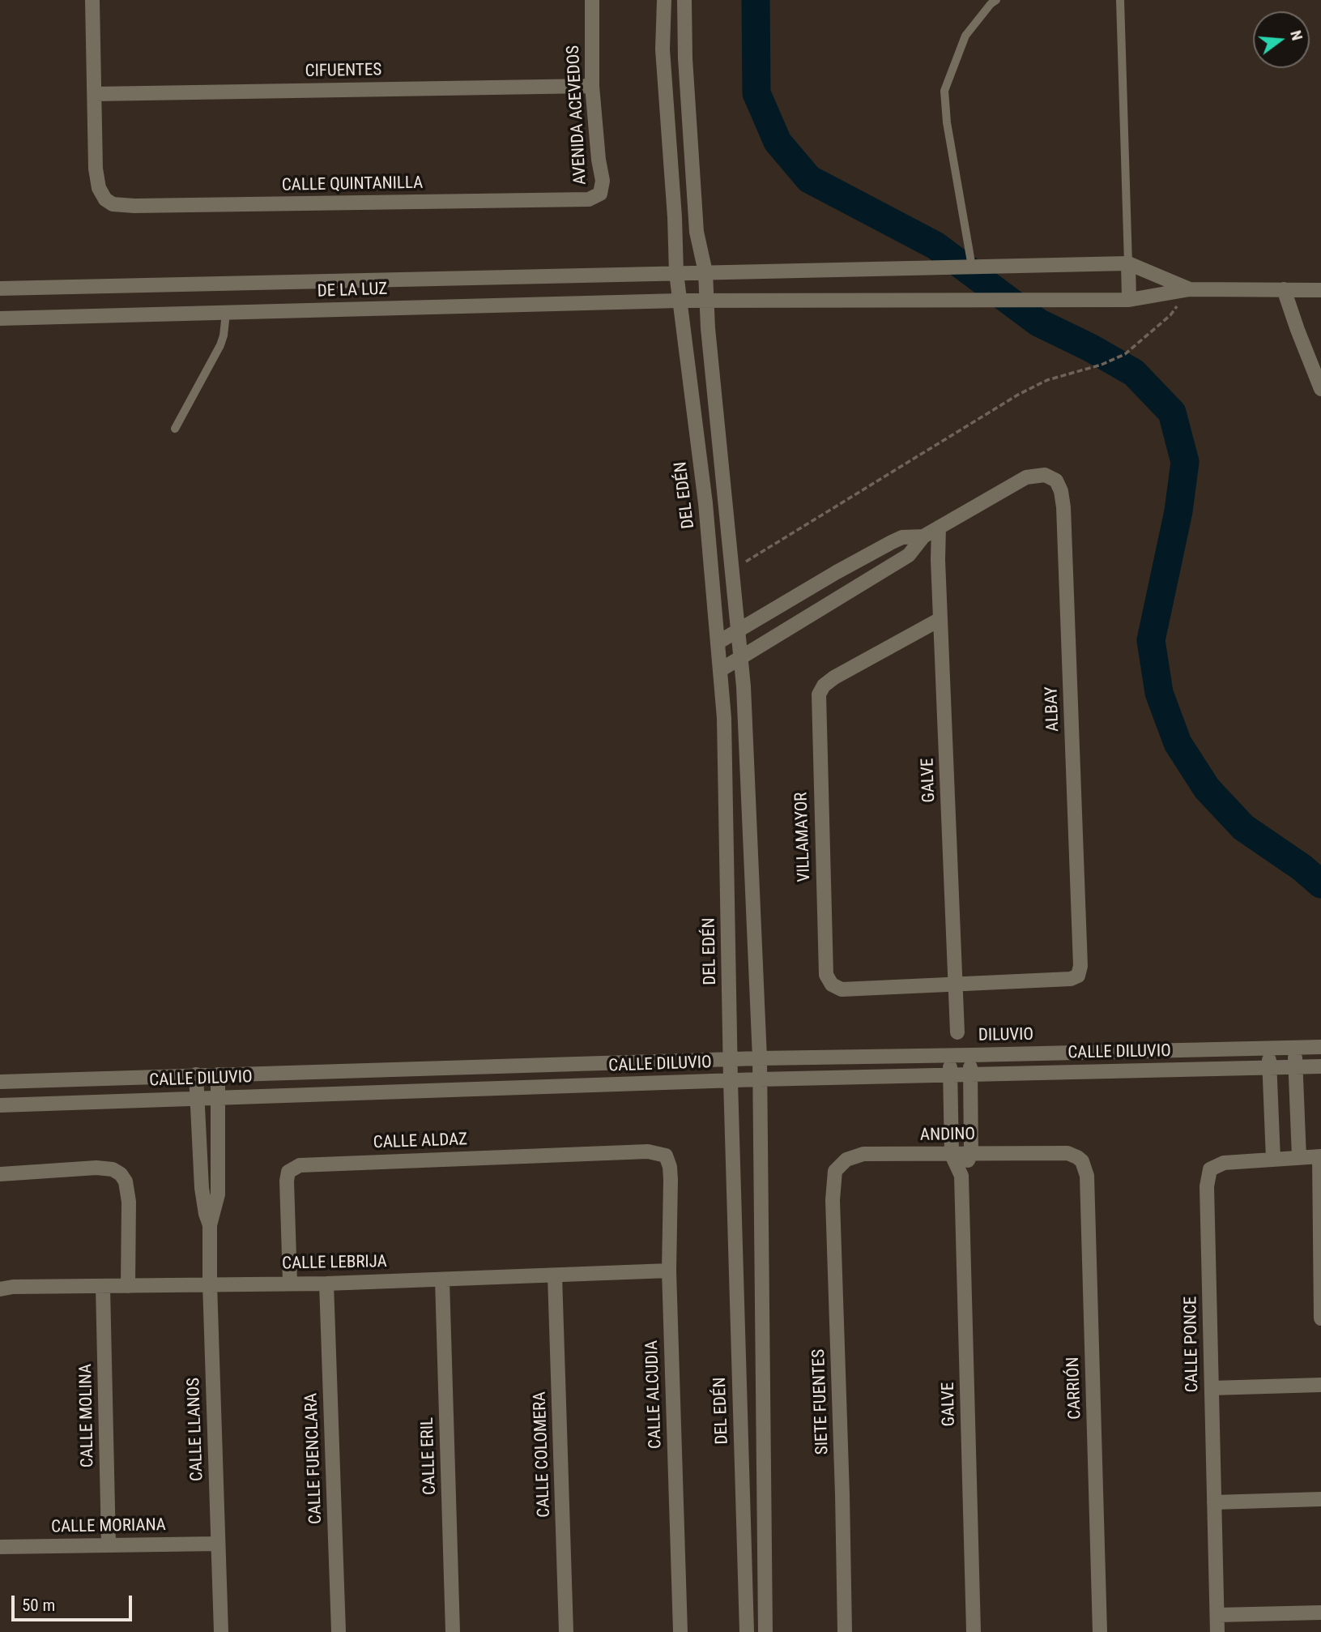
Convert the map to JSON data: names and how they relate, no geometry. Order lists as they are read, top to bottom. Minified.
{"streets":{"street":["CIFUENTES","AVENIDA ACEVEDOS","CALLE QUINTANILLA","DE LA LUZ","DEL EDÉN","ALBAY","GALVE","VILLAMAYOR","DILUVIO","CALLE DILUVIO","ANDINO","CALLE ALDAZ","CALLE LEBRIJA","CALLE PONCE","CARRIÓN","CALLE ALCUDIA","SIETE FUENTES","CALLE MOLINA","CALLE LLANOS","CALLE COLOMERA","CALLE ERIL","CALLE FUENCLARA","CALLE MORIANA"]},"crossings":[["CIFUENTES","AVENIDA ACEVEDOS"],["CIFUENTES","CALLE QUINTANILLA"],["AVENIDA ACEVEDOS","CALLE QUINTANILLA"],["DE LA LUZ","DEL EDÉN"],["DEL EDÉN","ALBAY"],["DEL EDÉN","DILUVIO"],["DEL EDÉN","CALLE DILUVIO"],["ALBAY","GALVE"],["ALBAY","VILLAMAYOR"],["GALVE","VILLAMAYOR"],["ANDINO","CARRIÓN"],["ANDINO","SIETE FUENTES"],["CALLE ALDAZ","CALLE LEBRIJA"],["CALLE ALDAZ","CALLE ALCUDIA"],["CALLE LEBRIJA","CALLE ALCUDIA"],["CALLE LEBRIJA","CALLE MOLINA"],["CALLE LEBRIJA","CALLE LLANOS"],["CALLE LEBRIJA","CALLE COLOMERA"],["CALLE LEBRIJA","CALLE ERIL"],["CALLE LEBRIJA","CALLE FUENCLARA"],["CALLE MOLINA","CALLE MORIANA"],["CALLE LLANOS","CALLE MORIANA"]],"scale_bar":"50 m","north":"right"}
